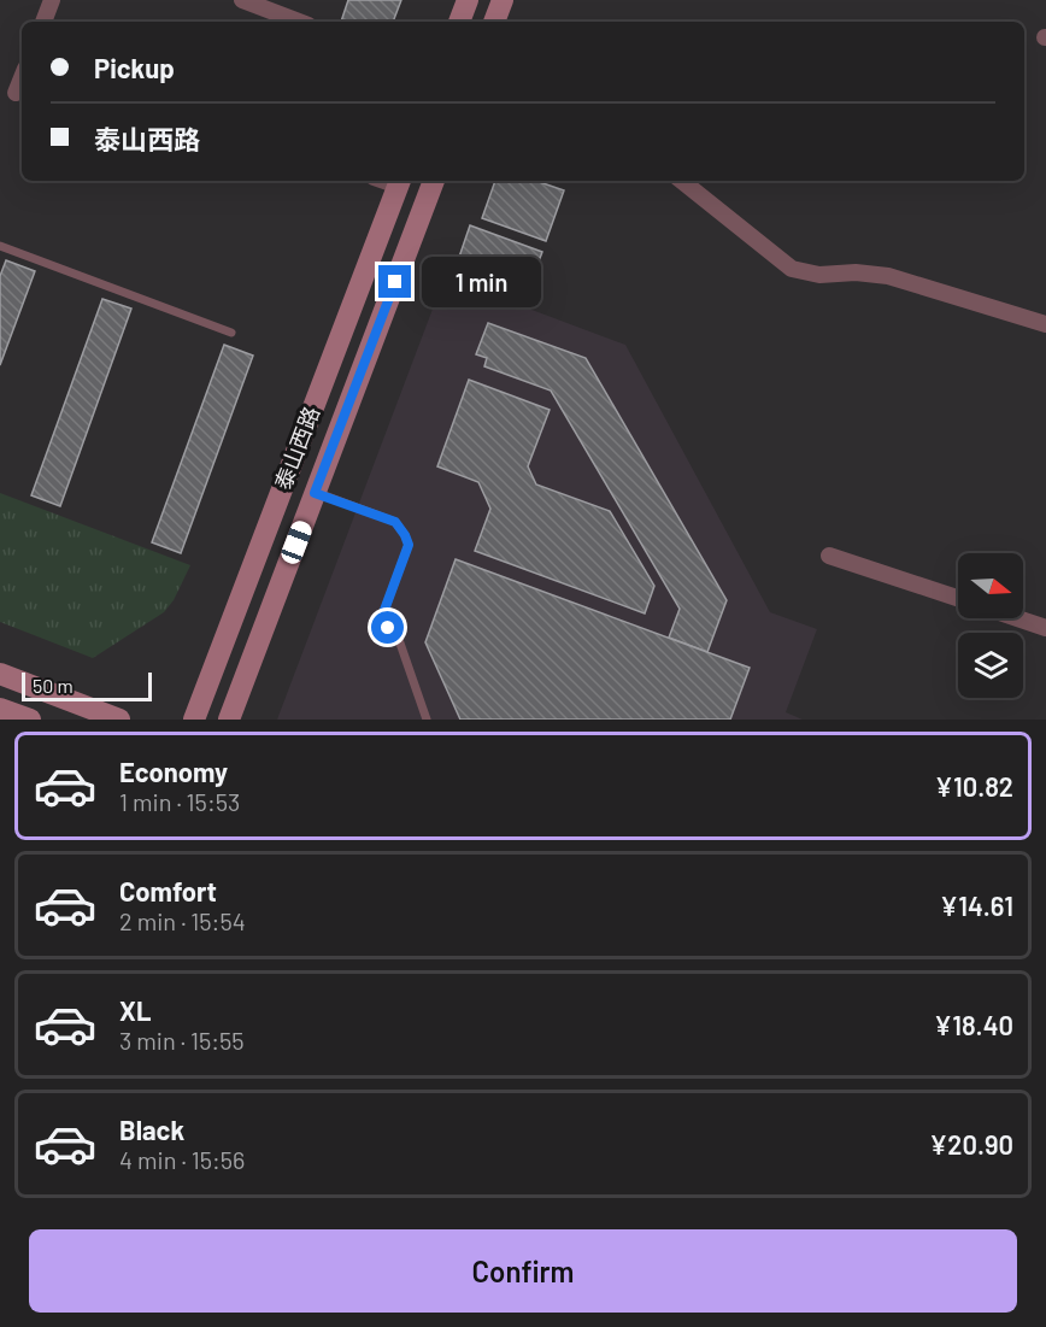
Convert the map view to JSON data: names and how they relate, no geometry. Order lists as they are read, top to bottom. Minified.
{"streets":{"main road":["泰山西路"]},"scale_bar":"50 m","north":"right","page":{"banner":["Pickup","泰山西路"],"bubble":"1 min","scale":"50 m","list":[{"name":"Economy","note":"1 min · 15:53","value":"¥10.82"},{"name":"Comfort","note":"2 min · 15:54","value":"¥14.61"},{"name":"XL","note":"3 min · 15:55","value":"¥18.40"},{"name":"Black","note":"4 min · 15:56","value":"¥20.90"}],"buttons":"Confirm"}}
